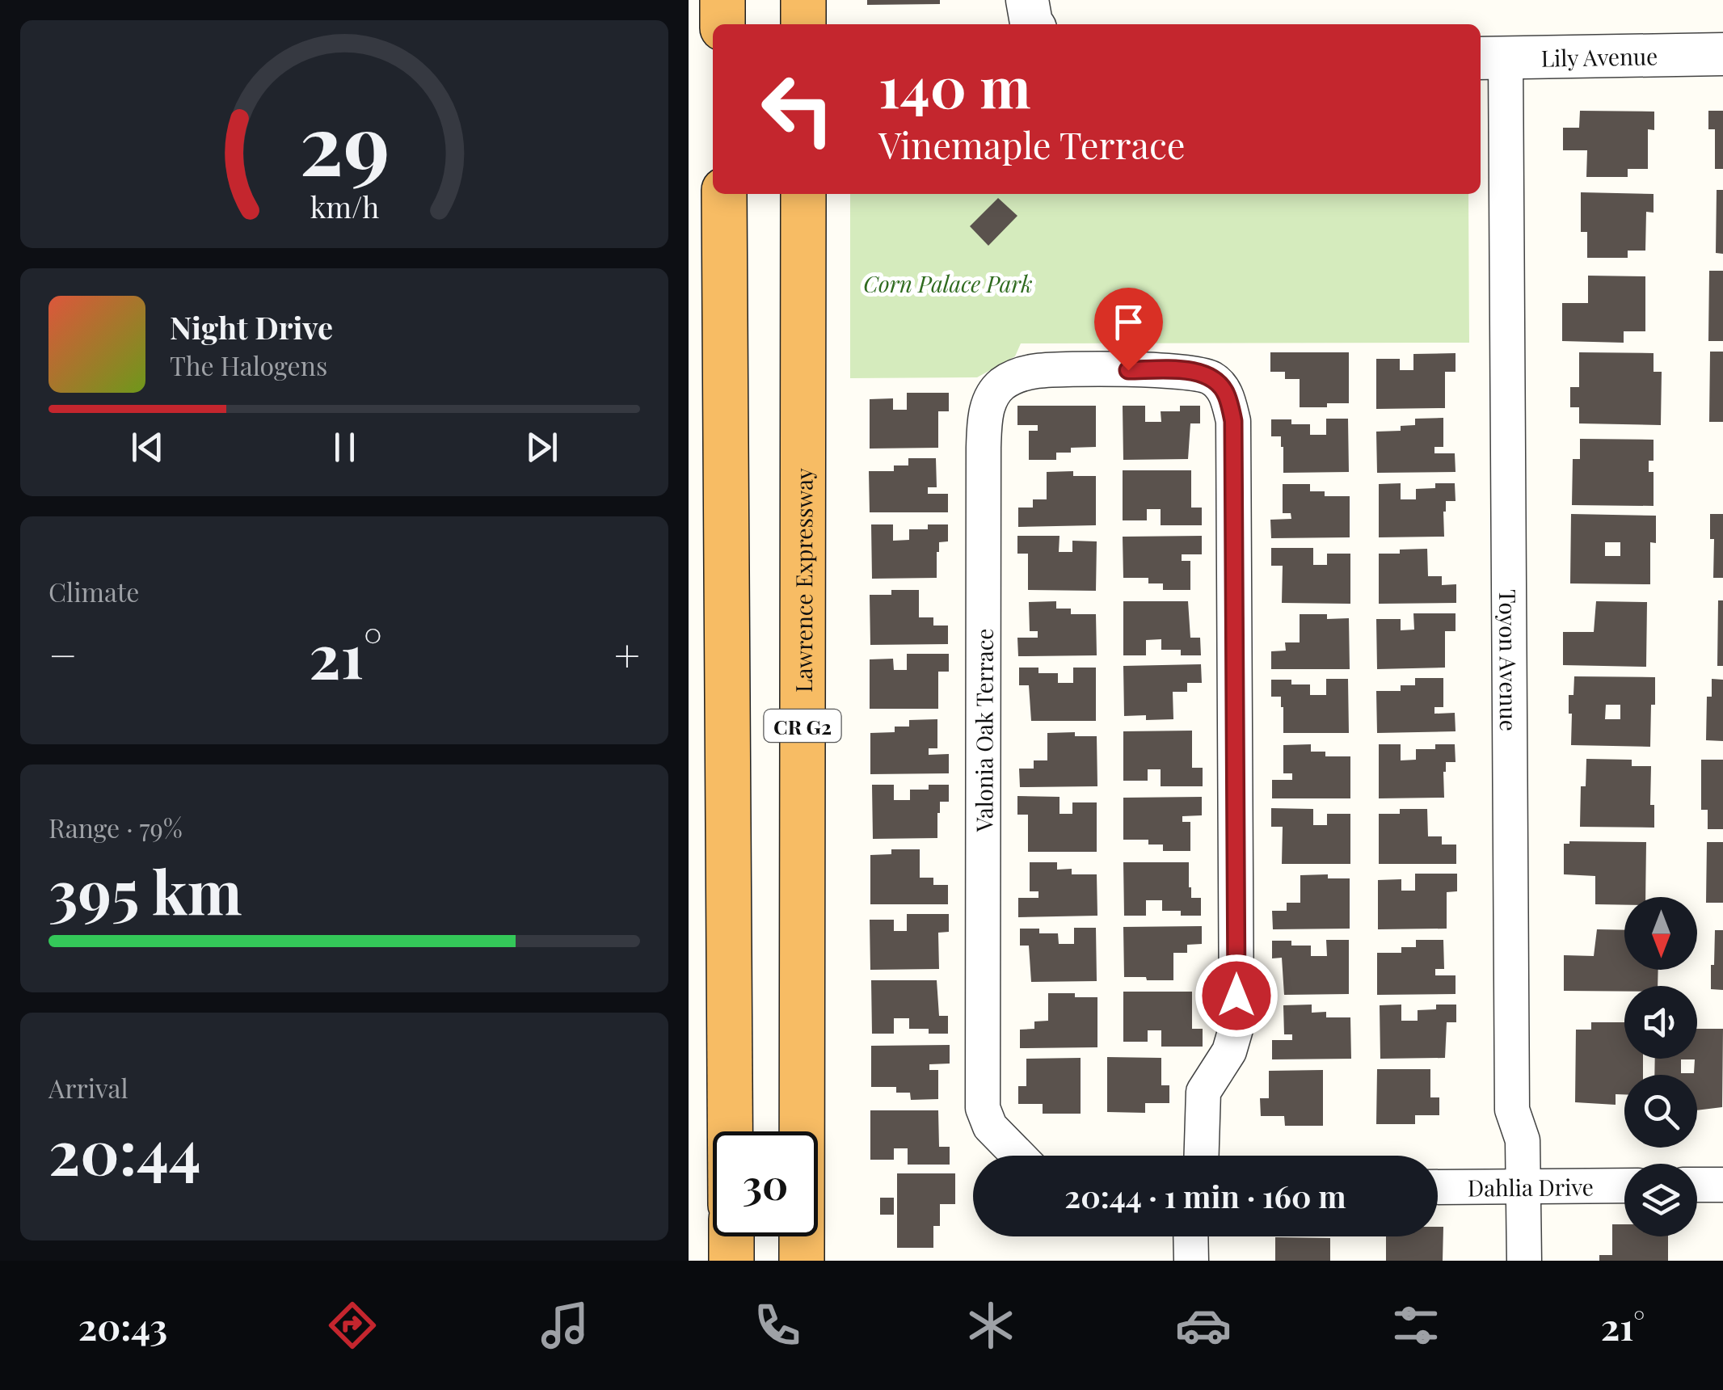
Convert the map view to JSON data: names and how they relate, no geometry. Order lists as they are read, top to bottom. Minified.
{"streets":{"highway":["Lawrence Expressway","CR G2"],"street":["Lily Avenue","Toyon Avenue","Valonia Oak Terrace","Dahlia Drive"]},"crossings":[["Lily Avenue","Toyon Avenue"],["Toyon Avenue","Dahlia Drive"]],"parks":["Corn Palace Park"],"north":"bottom","page":{"turn":["140 m","Vinemaple Terrace"],"song":["Night Drive","The Halogens"],"tile":["Climate",["Range · 79%","395 km"],["Arrival","20:44"]],"heat":["−","21°","+"],"limit":"30","trip":"20:44 · 1 min · 160 m","tabs":["20:43","21°"],"gauge":["29","km/h"]}}
